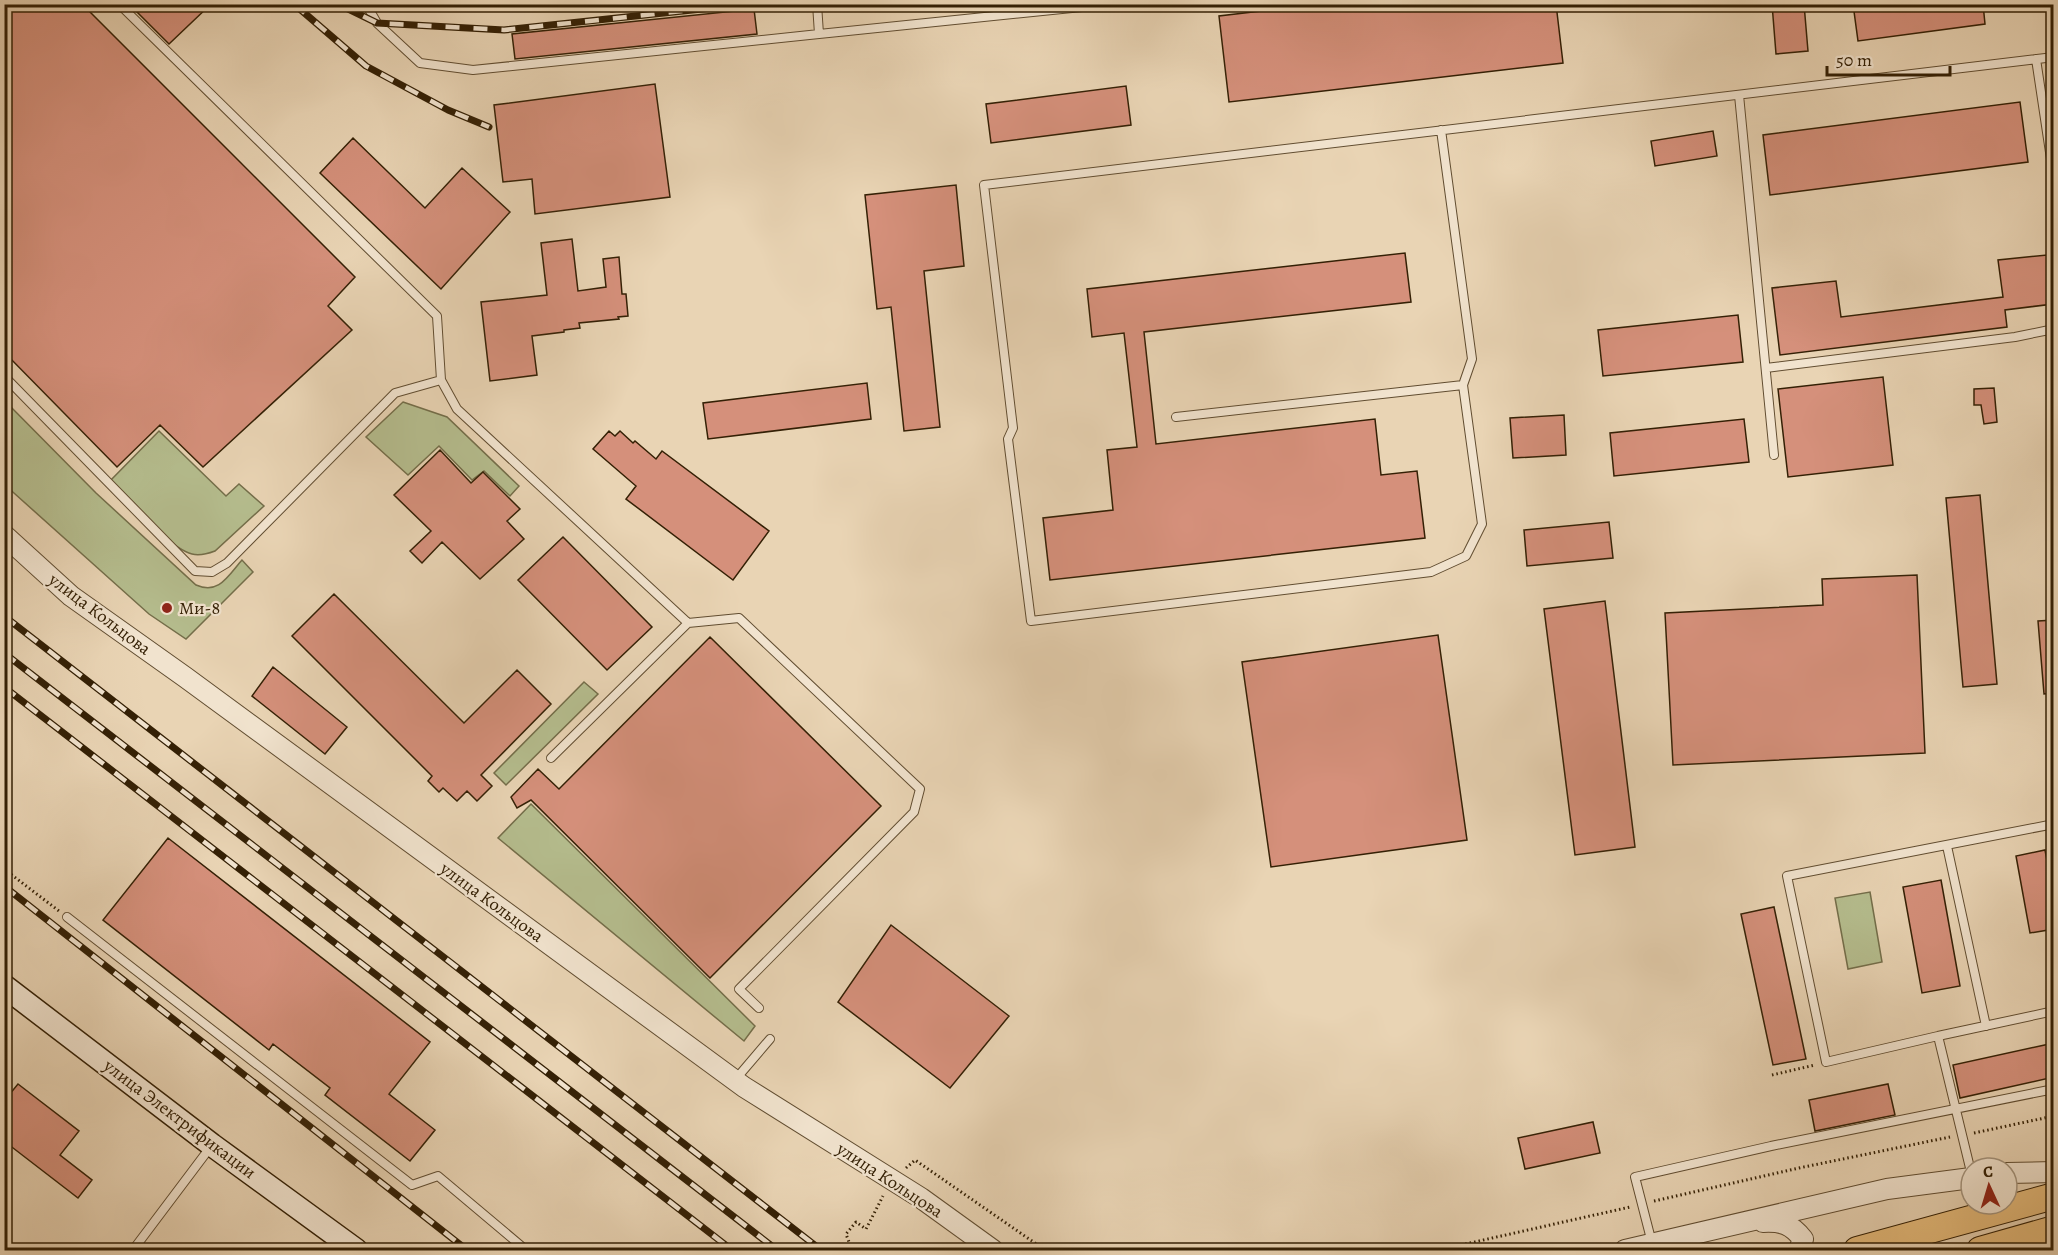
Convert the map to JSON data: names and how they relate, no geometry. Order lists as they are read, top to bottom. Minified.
{"streets":{"main road":["улица Электрификации"],"street":["улица Кольцова"]},"places":["Ми-8"],"scale_bar":"50 m","north":"top"}
